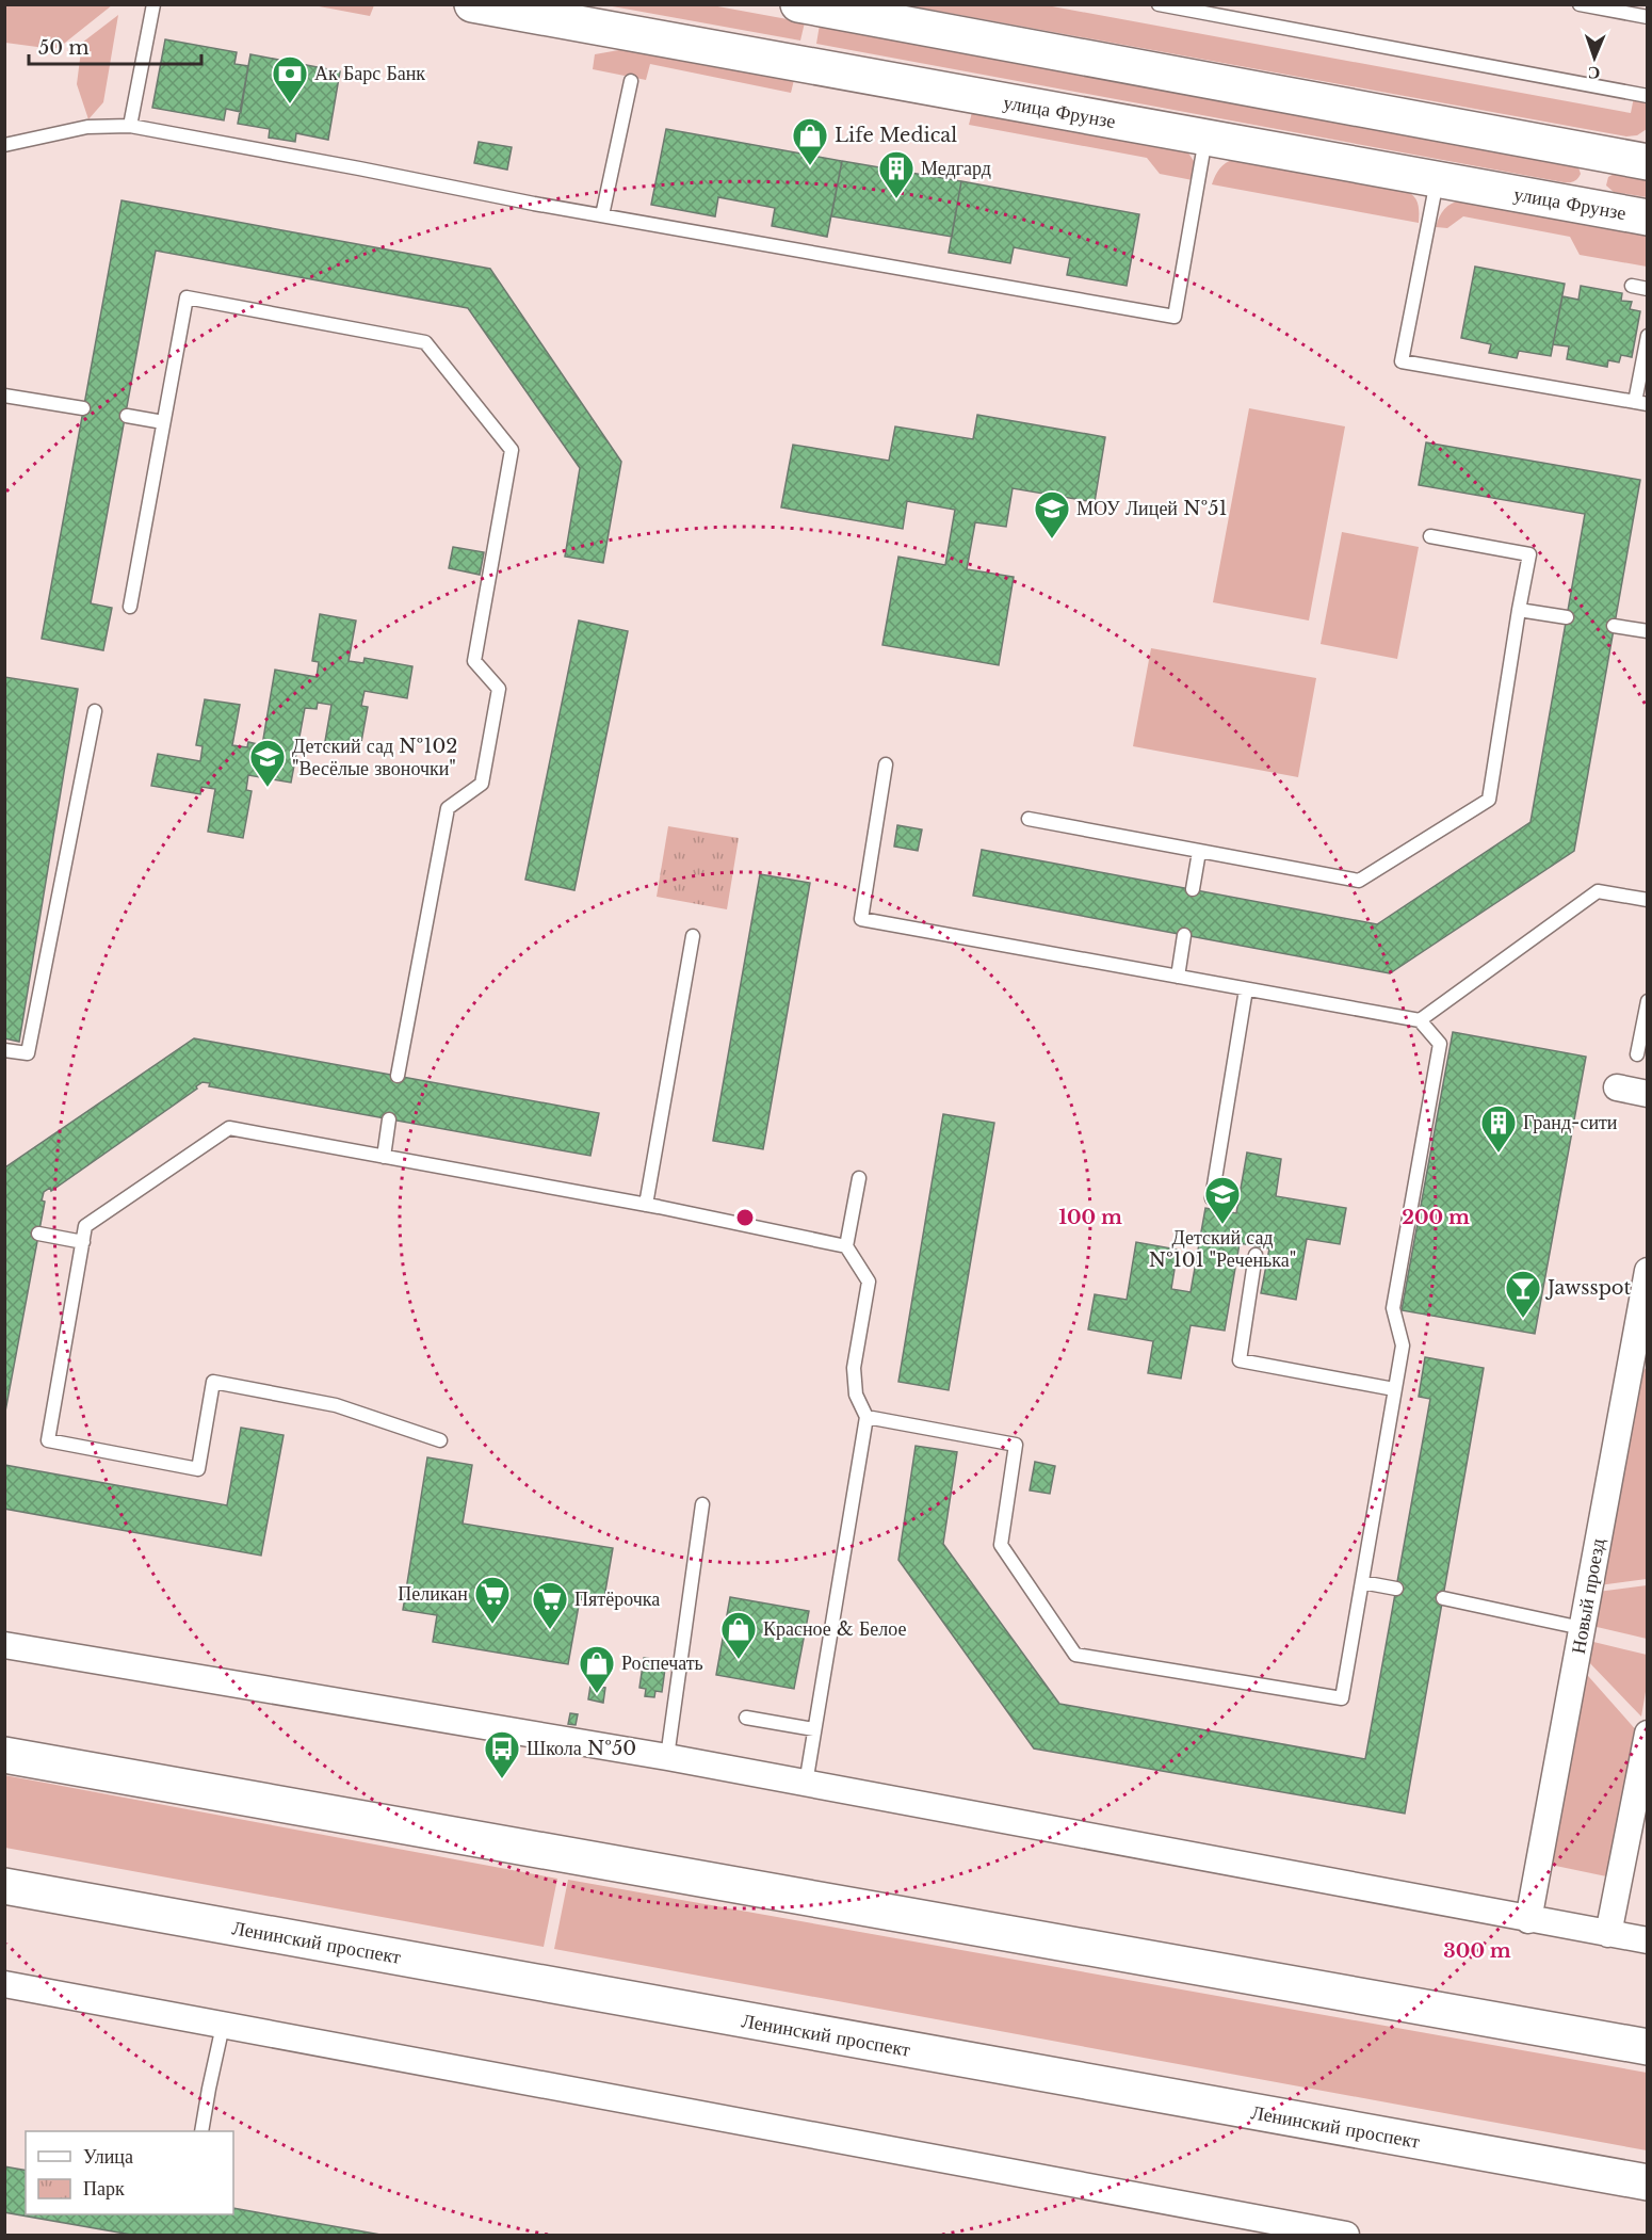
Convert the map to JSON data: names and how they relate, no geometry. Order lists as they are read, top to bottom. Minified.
{"streets":{"main road":["улица Фрунзе","Ленинский проспект"],"street":["Новый проезд"]},"places":{"bank":["Ак Барс Банк"],"shop":["Life Medical","Красное & Белое","Роспечать"],"building":["Медгард","Гранд-сити"],"school or university":["МОУ Лицей №51","Детский сад №102 \"Весёлые звоночки\"","Детский сад №101 \"Реченька\""],"bar":["Jawsspot"],"supermarket":["Пеликан","Пятёрочка"],"bus stop":["Школа №50"]},"legend":["Улица","Парк"],"scale_bar":"50 m","north":"bottom","rings":["100 m","200 m","300 m"]}
